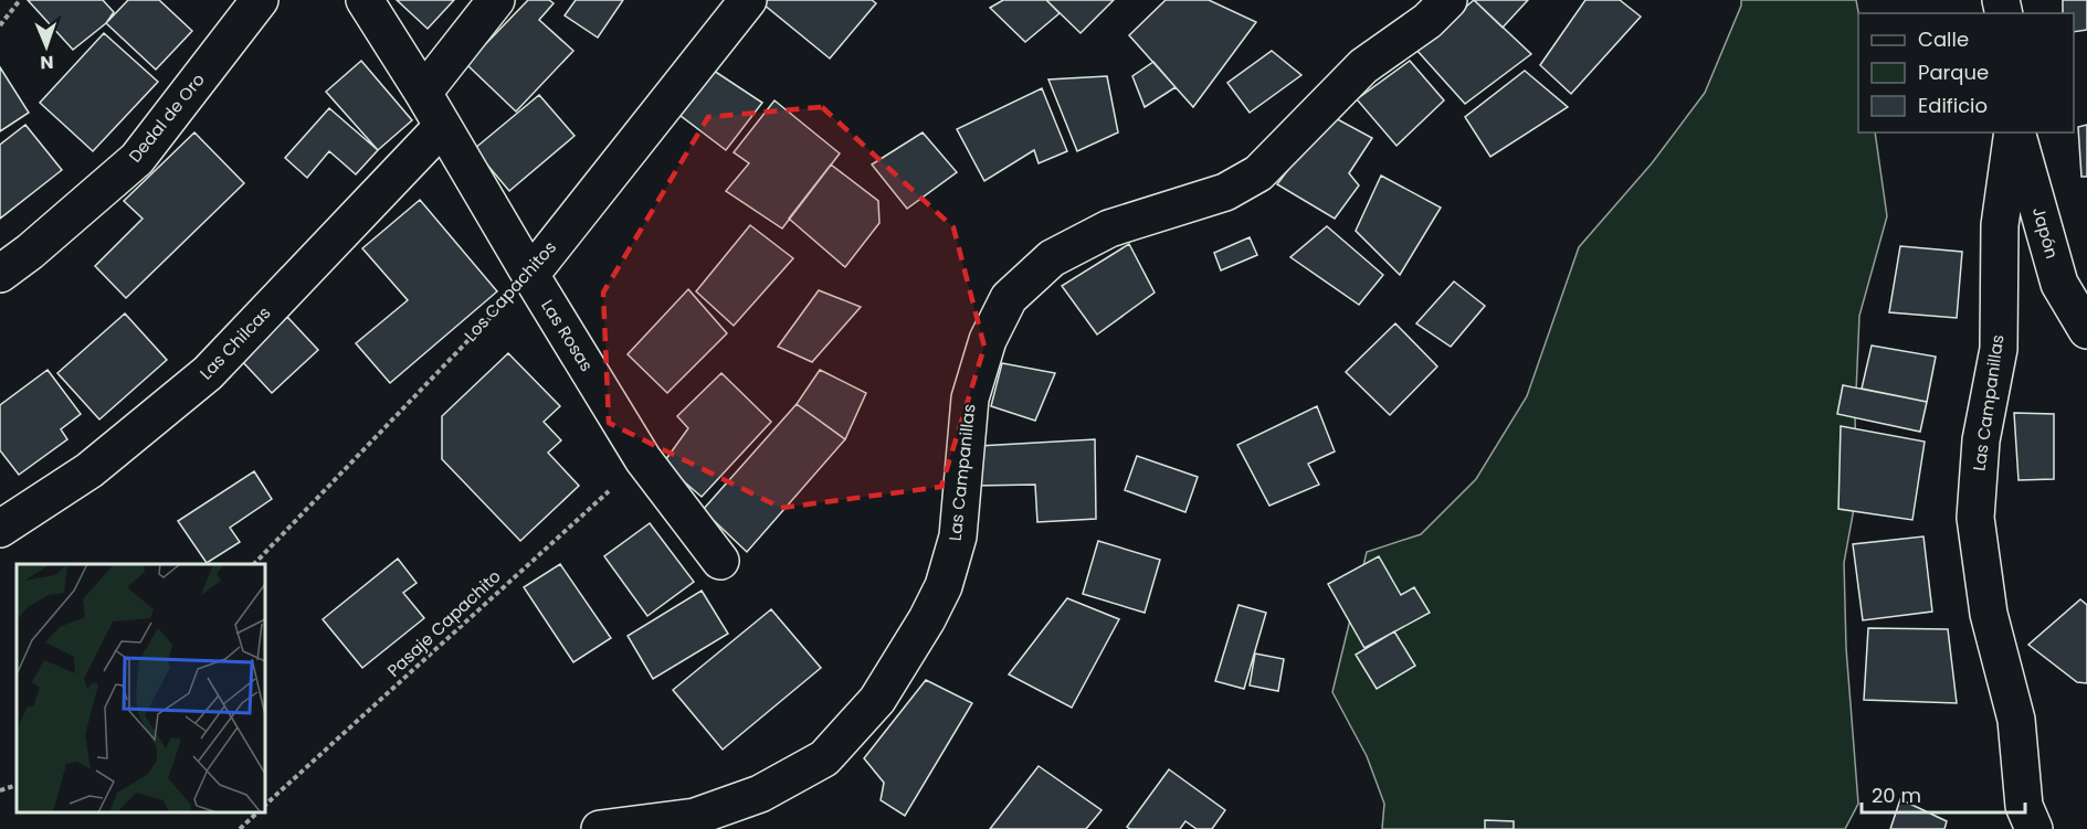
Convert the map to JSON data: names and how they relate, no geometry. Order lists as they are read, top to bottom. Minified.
{"streets":{"street":["Dedal de Oro","Japón","Los Capachitos","Las Rosas","Las Chilcas","Las Campanillas"],"path":["Pasaje Capachito"]},"crossings":[["Los Capachitos","Las Rosas"],["Las Rosas","Las Chilcas"],["Las Rosas","Pasaje Capachito"]],"legend":["Calle","Parque","Edificio"],"scale_bar":"20 m","north":"bottom"}
